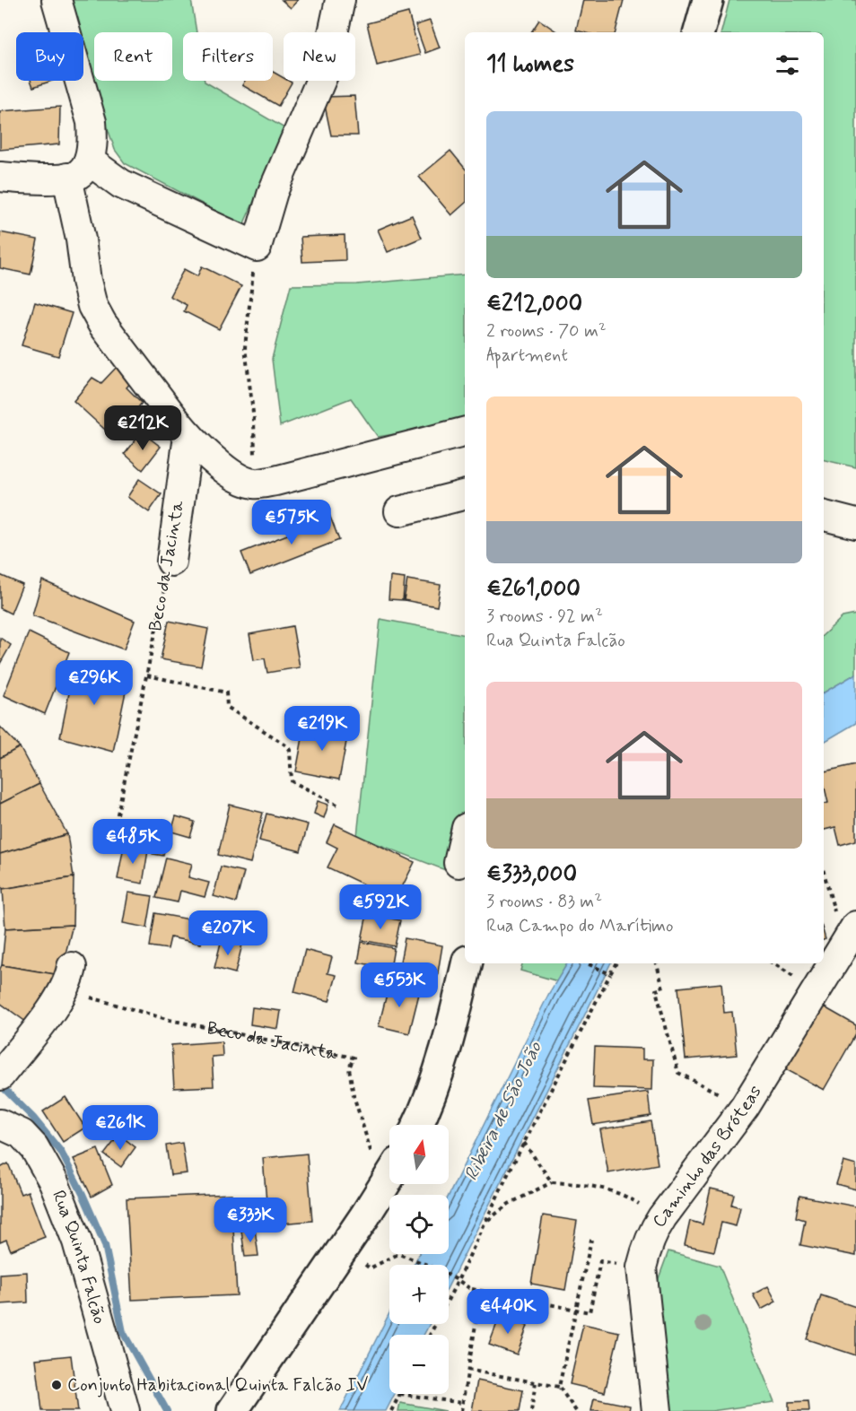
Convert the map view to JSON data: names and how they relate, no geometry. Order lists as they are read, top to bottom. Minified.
{"streets":{"street":["Beco da Jacinta","Caminho das Bróteas","Rua Quinta Falcão"]},"water":["Ribeira de São João"],"places":["Conjunto Habitacional Quinta Falcão IV"],"north":"top","page":{"chip":["Buy","Rent","Filters","New"],"heading":"11 homes","list":[{"name":"€212,000","note":"2 rooms · 70 m² · Apartment"},{"name":"€261,000","note":"3 rooms · 92 m² · Rua Quinta Falcão"},{"name":"€333,000","note":"3 rooms · 83 m² · Rua Campo do Marítimo"}],"price":["€212K","€575K","€296K","€219K","€485K","€592K","€207K","€553K","€261K","€333K","€440K"],"map_buttons":["+","−"]}}
